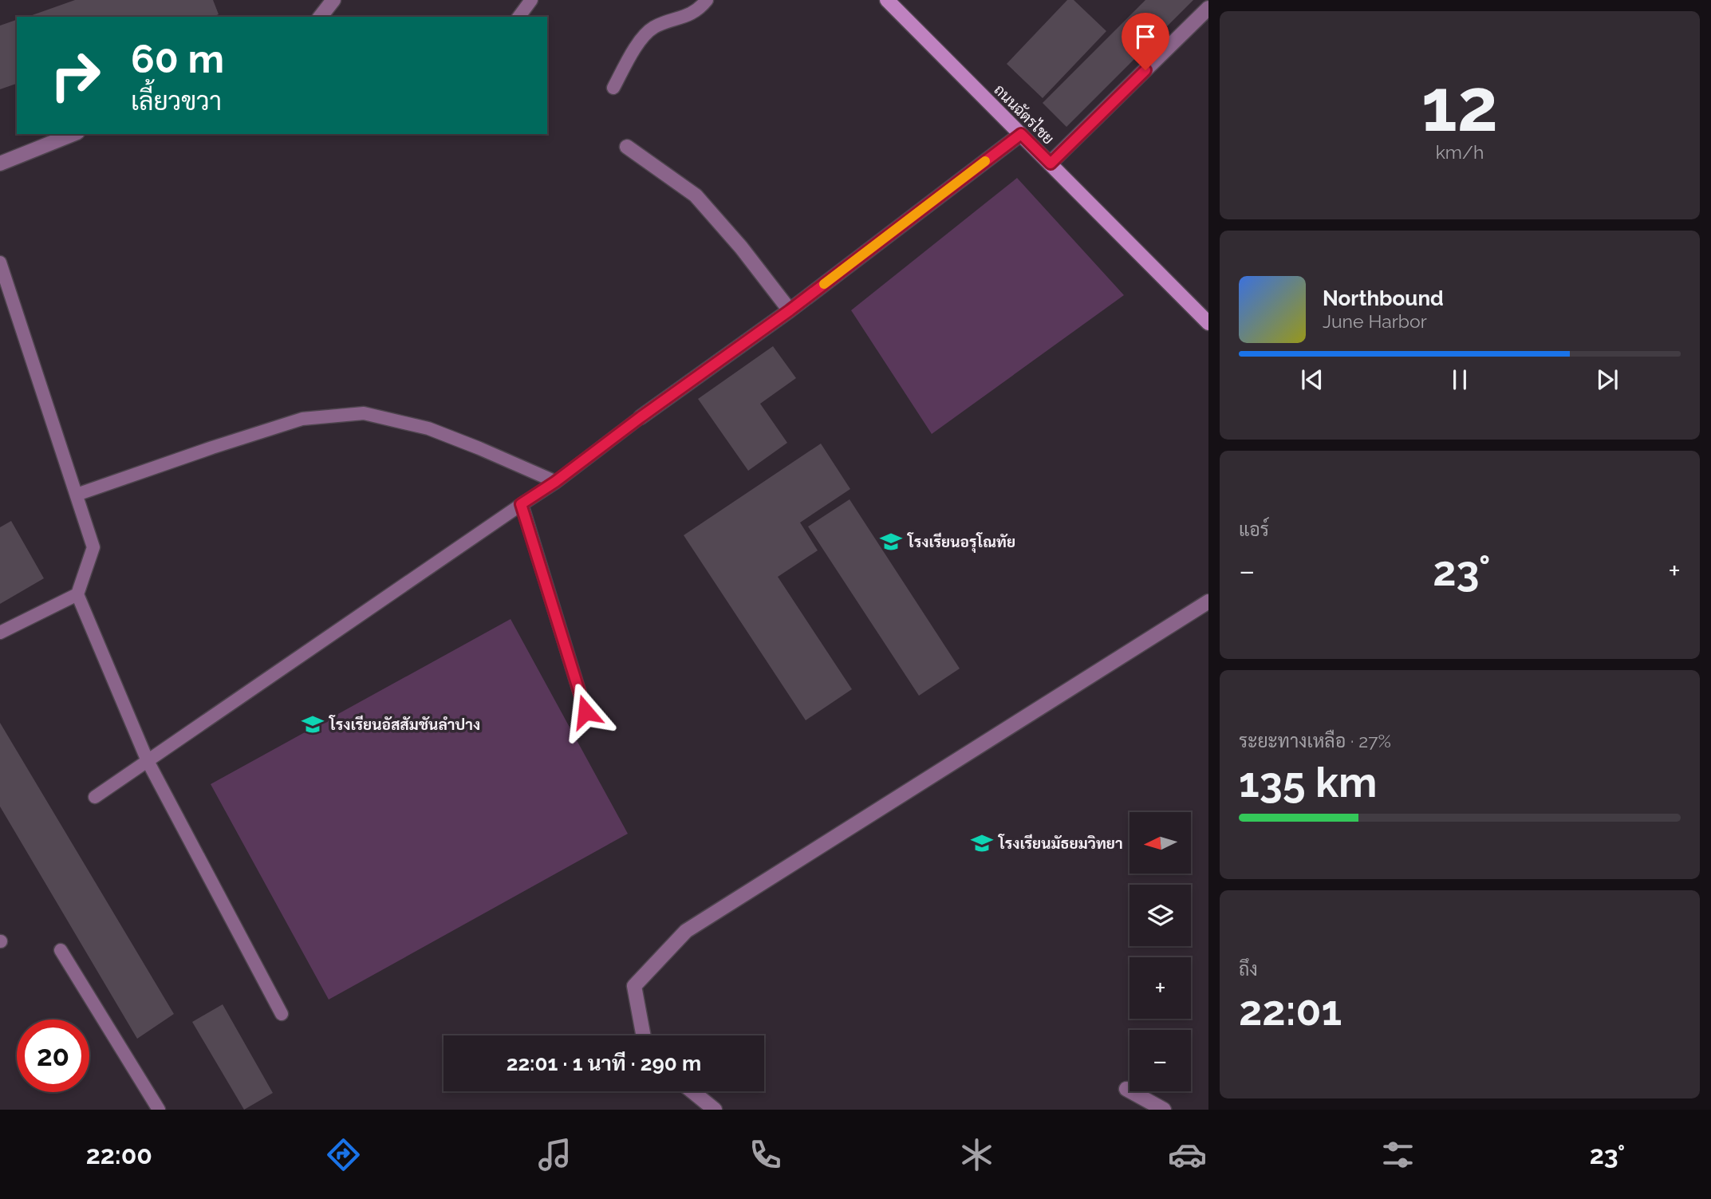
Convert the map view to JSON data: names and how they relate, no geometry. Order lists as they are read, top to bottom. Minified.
{"streets":{"main road":["ถนนฉัตรไชย"]},"places":{"school or university":["โรงเรียนอรุโณทัย","โรงเรียนอัสสัมชันลำปาง","โรงเรียนมัธยมวิทยา"]},"north":"left","page":{"tile":[["12","km/h"],"แอร์",["ระยะทางเหลือ · 27%","135 km"],["ถึง","22:01"]],"turn":["60 m","เลี้ยวขวา"],"song":["Northbound","June Harbor"],"heat":["−","23°","+"],"map_buttons":["+","−"],"limit":"20","trip":"22:01 · 1 นาที · 290 m","tabs":["22:00","23°"]}}
